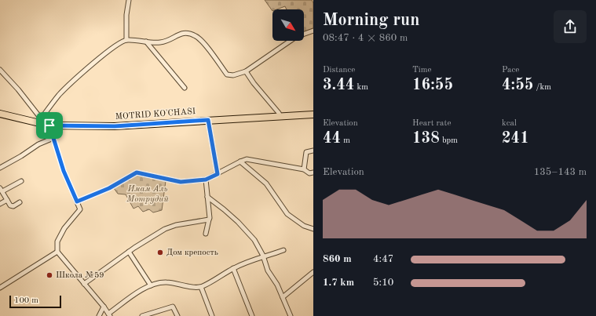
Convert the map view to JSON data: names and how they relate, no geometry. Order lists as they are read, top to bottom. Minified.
{"streets":{"main road":["MOTRID KO'CHASI"]},"parks":["Имам Аль Мотрудий"],"places":["Дом крепость","Школа №59"],"scale_bar":"100 m","north":"bottom right","page":{"heading":["Morning run","08:47 · 4 × 860 m"],"stats":[["Distance","3.44 km"],["Time","16:55"],["Pace","4:55 /km"],["Elevation","44 m"],["Heart rate","138 bpm"],["kcal","241"]],"chart":["Elevation","135–143 m"],"list":[{"name":"860 m","note":"4:47"},{"name":"1.7 km","note":"5:10"}],"scale":"100 m"}}
